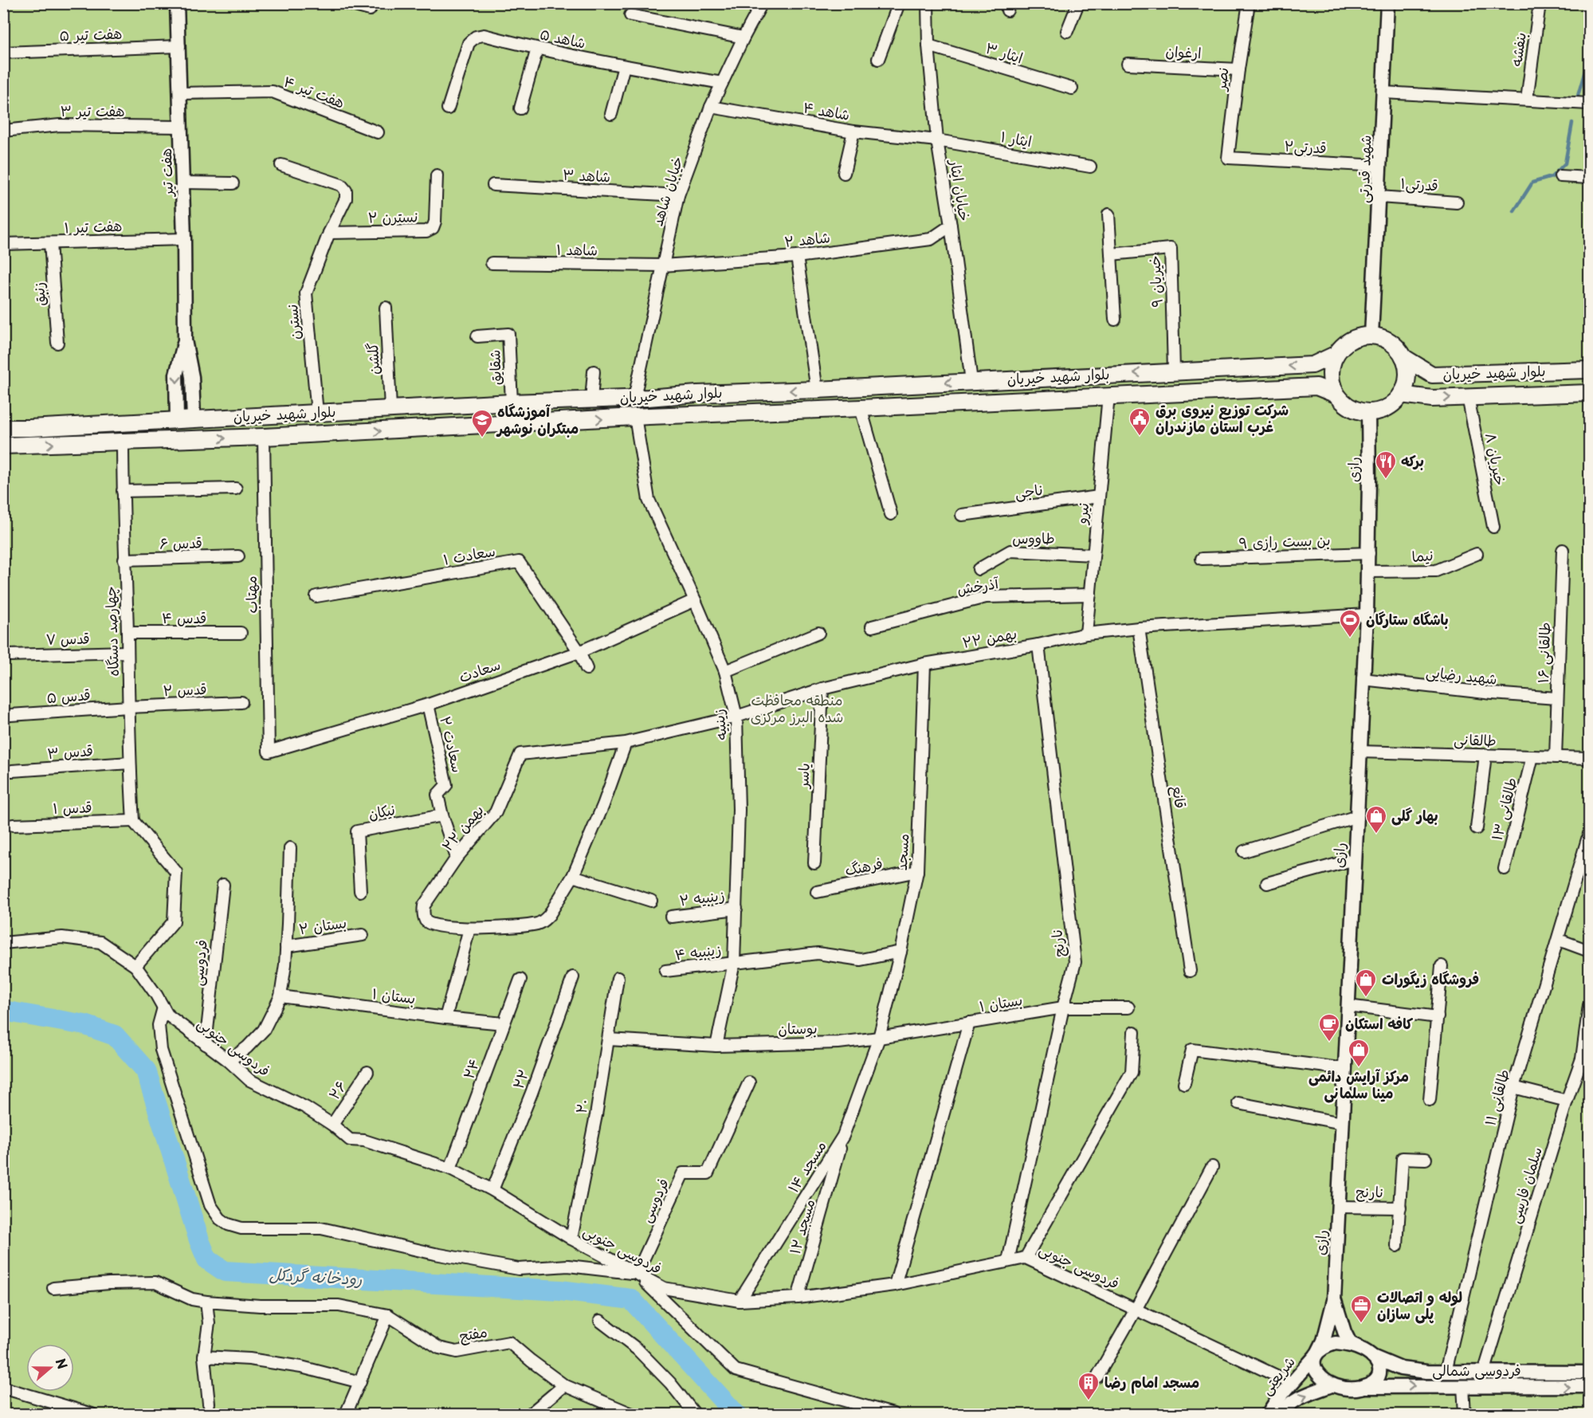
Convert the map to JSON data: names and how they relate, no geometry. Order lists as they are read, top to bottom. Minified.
{"streets":{"main road":["بلوار شهید خیریان"],"street":["هفت تیر ۵","شاهد ۵","بنفشه","ارغوان","ایثار ۳","نصر","هفت تیر ۴","هفت تیر ۳","شاهد ۴","ایثار ۱","قدرتی۲","شهید قدرتی","هفت تیر","شاهد ۳","قدرتی۱","خیابان ایثار","خیابان شاهد","نسترن ۲","هفت تیر ۱","شاهد ۲","شاهد ۱","خیریان ۹","زنبق","نسترن","گلشن","شقایق","خیریان ۸","رازی","ناجی","نیرو","طاووس","بن بست رازی ۹","قدس ۶","سعادت ۱","نیما","آذرخش","مهتاب","قدس ۴","چهارصد دستگاه","۲۲ بهمن","قدس ۷","طالقانی ۱۶","سعادت","شهید رضایی","قدس ۲","قدس ۵","زینبیه","طالقانی","سعادت ۲","قدس ۳","یاسر","قانع","قدس ۱","طالقانی ۱۳","نیکان","مسجد","فرهنگ","زینبیه ۲","بستان ۲","نارنج","زینبیه ۴","فردوسی","بستان ۱","بوستان","فردوسی جنوبی","۲۴","۲۲","۲۶","طالقانی ۱۱","۲۰","مسجد ۱۴","سلمان فارسی","مسجد ۱۲","مفتح","فردوسی شمالی","شریعتی"]},"crossings":[["هفت تیر ۵","هفت تیر"],["شاهد ۵","خیابان شاهد"],["ارغوان","نصر"],["ایثار ۳","خیابان ایثار"],["نصر","قدرتی۲"],["هفت تیر ۴","هفت تیر"],["هفت تیر ۳","هفت تیر"],["شاهد ۴","ایثار ۱"],["شاهد ۴","خیابان ایثار"],["شاهد ۴","خیابان شاهد"],["ایثار ۱","خیابان ایثار"],["قدرتی۲","شهید قدرتی"],["شهید قدرتی","قدرتی۱"],["شهید قدرتی","بلوار شهید خیریان"],["شهید قدرتی","رازی"],["هفت تیر","هفت تیر ۱"],["هفت تیر","بلوار شهید خیریان"],["شاهد ۳","خیابان شاهد"],["خیابان ایثار","شاهد ۲"],["خیابان ایثار","بلوار شهید خیریان"],["خیابان شاهد","شاهد ۲"],["خیابان شاهد","شاهد ۱"],["خیابان شاهد","بلوار شهید خیریان"],["نسترن ۲","نسترن"],["هفت تیر ۱","زنبق"],["شاهد ۲","شاهد ۱"],["خیریان ۹","بلوار شهید خیریان"],["نسترن","بلوار شهید خیریان"],["گلشن","بلوار شهید خیریان"],["شقایق","بلوار شهید خیریان"],["بلوار شهید خیریان","خیریان ۸"],["بلوار شهید خیریان","رازی"],["بلوار شهید خیریان","نیرو"],["بلوار شهید خیریان","مهتاب"],["بلوار شهید خیریان","چهارصد دستگاه"],["بلوار شهید خیریان","زینبیه"],["رازی","بن بست رازی ۹"],["رازی","نیما"],["رازی","۲۲ بهمن"],["رازی","شهید رضایی"],["رازی","طالقانی"],["رازی","نارنج"],["ناجی","نیرو"],["نیرو","طاووس"],["نیرو","آذرخش"],["نیرو","۲۲ بهمن"],["قدس ۶","چهارصد دستگاه"],["سعادت ۱","سعادت"],["مهتاب","سعادت"],["قدس ۴","چهارصد دستگاه"],["چهارصد دستگاه","قدس ۷"],["چهارصد دستگاه","قدس ۲"],["چهارصد دستگاه","قدس ۵"],["چهارصد دستگاه","قدس ۳"],["چهارصد دستگاه","قدس ۱"],["۲۲ بهمن","زینبیه"],["۲۲ بهمن","یاسر"],["۲۲ بهمن","قانع"],["۲۲ بهمن","مسجد"],["۲۲ بهمن","نارنج"],["طالقانی ۱۶","شهید رضایی"],["طالقانی ۱۶","طالقانی"],["سعادت","زینبیه"],["سعادت","سعادت ۲"],["قدس ۲","قدس ۵"],["زینبیه","زینبیه ۲"],["زینبیه","زینبیه ۴"],["زینبیه","بوستان"],["طالقانی","طالقانی ۱۳"],["سعادت ۲","نیکان"],["مسجد","فرهنگ"],["مسجد","زینبیه ۴"],["مسجد","بستان ۱"],["مسجد","بوستان"],["مسجد","مسجد ۱۴"],["نارنج","بستان ۱"],["نارنج","فردوسی جنوبی"],["فردوسی","فردوسی جنوبی"],["بستان ۱","بوستان"],["بستان ۱","۲۴"],["بستان ۱","مسجد ۱۴"],["بوستان","۲۰"],["بوستان","مسجد ۱۴"],["فردوسی جنوبی","۲۴"],["فردوسی جنوبی","۲۲"],["فردوسی جنوبی","۲۶"],["فردوسی جنوبی","۲۰"],["فردوسی جنوبی","مسجد ۱۴"],["فردوسی جنوبی","مسجد ۱۲"],["فردوسی جنوبی","شریعتی"],["طالقانی ۱۱","فردوسی شمالی"],["مسجد ۱۴","مسجد ۱۲"],["سلمان فارسی","فردوسی شمالی"],["فردوسی شمالی","شریعتی"]],"water":["رودخانه گردکل"],"parks":["منطقه محافظت شده البرز مرکزی"],"places":{"public building":["شرکت توزیع نیروی برق غرب استان مازندران"],"school or university":["آموزشگاه مبتکران نوشهر"],"restaurant":["برکه"],"sports":["باشگاه ستارگان"],"shop":["بهار گلی","فروشگاه زیگورات","مرکز آرایش دائمی مینا سلمانی"],"cafe":["کافه استکان"],"office":["لوله و اتصالات پلی سازان"],"building":["مسجد امام رضا"]},"north":"right"}
